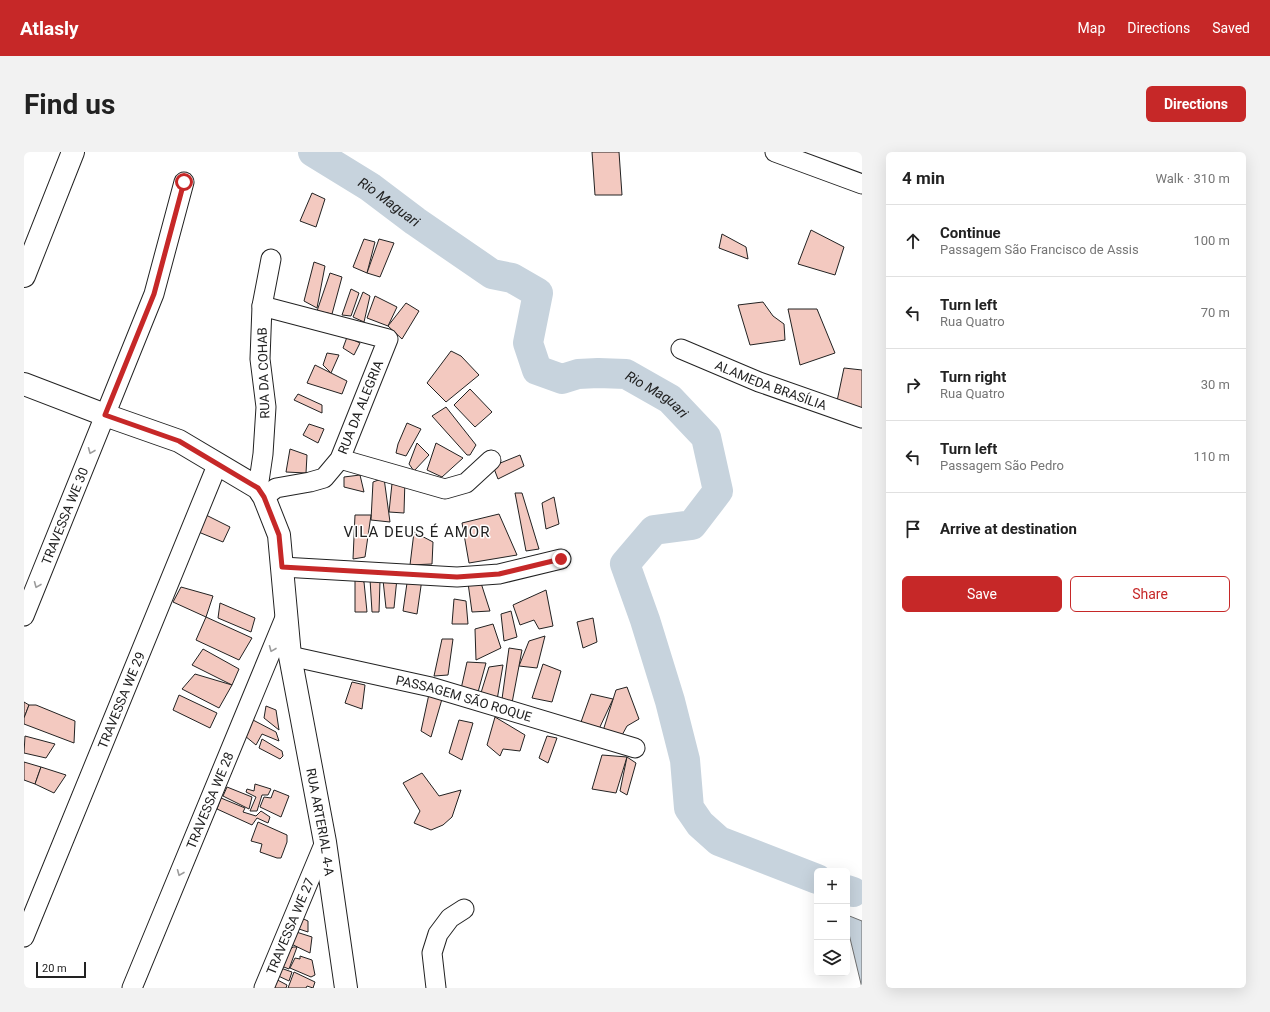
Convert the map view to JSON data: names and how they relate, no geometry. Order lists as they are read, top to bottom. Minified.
{"streets":{"main road":["RUA ARTERIAL 4-A"],"street":["RUA DA COHAB","ALAMEDA BRASÍLIA","RUA DA ALEGRIA","TRAVESSA WE 30","PASSAGEM SÃO ROQUE","TRAVESSA WE 29","TRAVESSA WE 28","TRAVESSA WE 27"]},"crossings":[["RUA DA COHAB","RUA DA ALEGRIA"],["RUA DA COHAB","RUA ARTERIAL 4-A"],["RUA DA ALEGRIA","RUA ARTERIAL 4-A"],["PASSAGEM SÃO ROQUE","RUA ARTERIAL 4-A"],["TRAVESSA WE 28","RUA ARTERIAL 4-A"],["RUA ARTERIAL 4-A","TRAVESSA WE 27"]],"one_way":["TRAVESSA WE 30","TRAVESSA WE 28"],"districts":["VILA DEUS É AMOR"],"water":["Rio Maguari"],"scale_bar":"20 m","page":{"header":"Atlasly","nav":["Map","Directions","Saved"],"buttons":["Directions",["Save","Share"]],"title":"Find us","heading":["4 min","Walk · 310 m"],"list":[["Continue","Passagem São Francisco de Assis","100 m"],["Turn left","Rua Quatro","70 m"],["Turn right","Rua Quatro","30 m"],["Turn left","Passagem São Pedro","110 m"],"Arrive at destination"],"map_buttons":["+","−"],"scale":"20 m"}}
